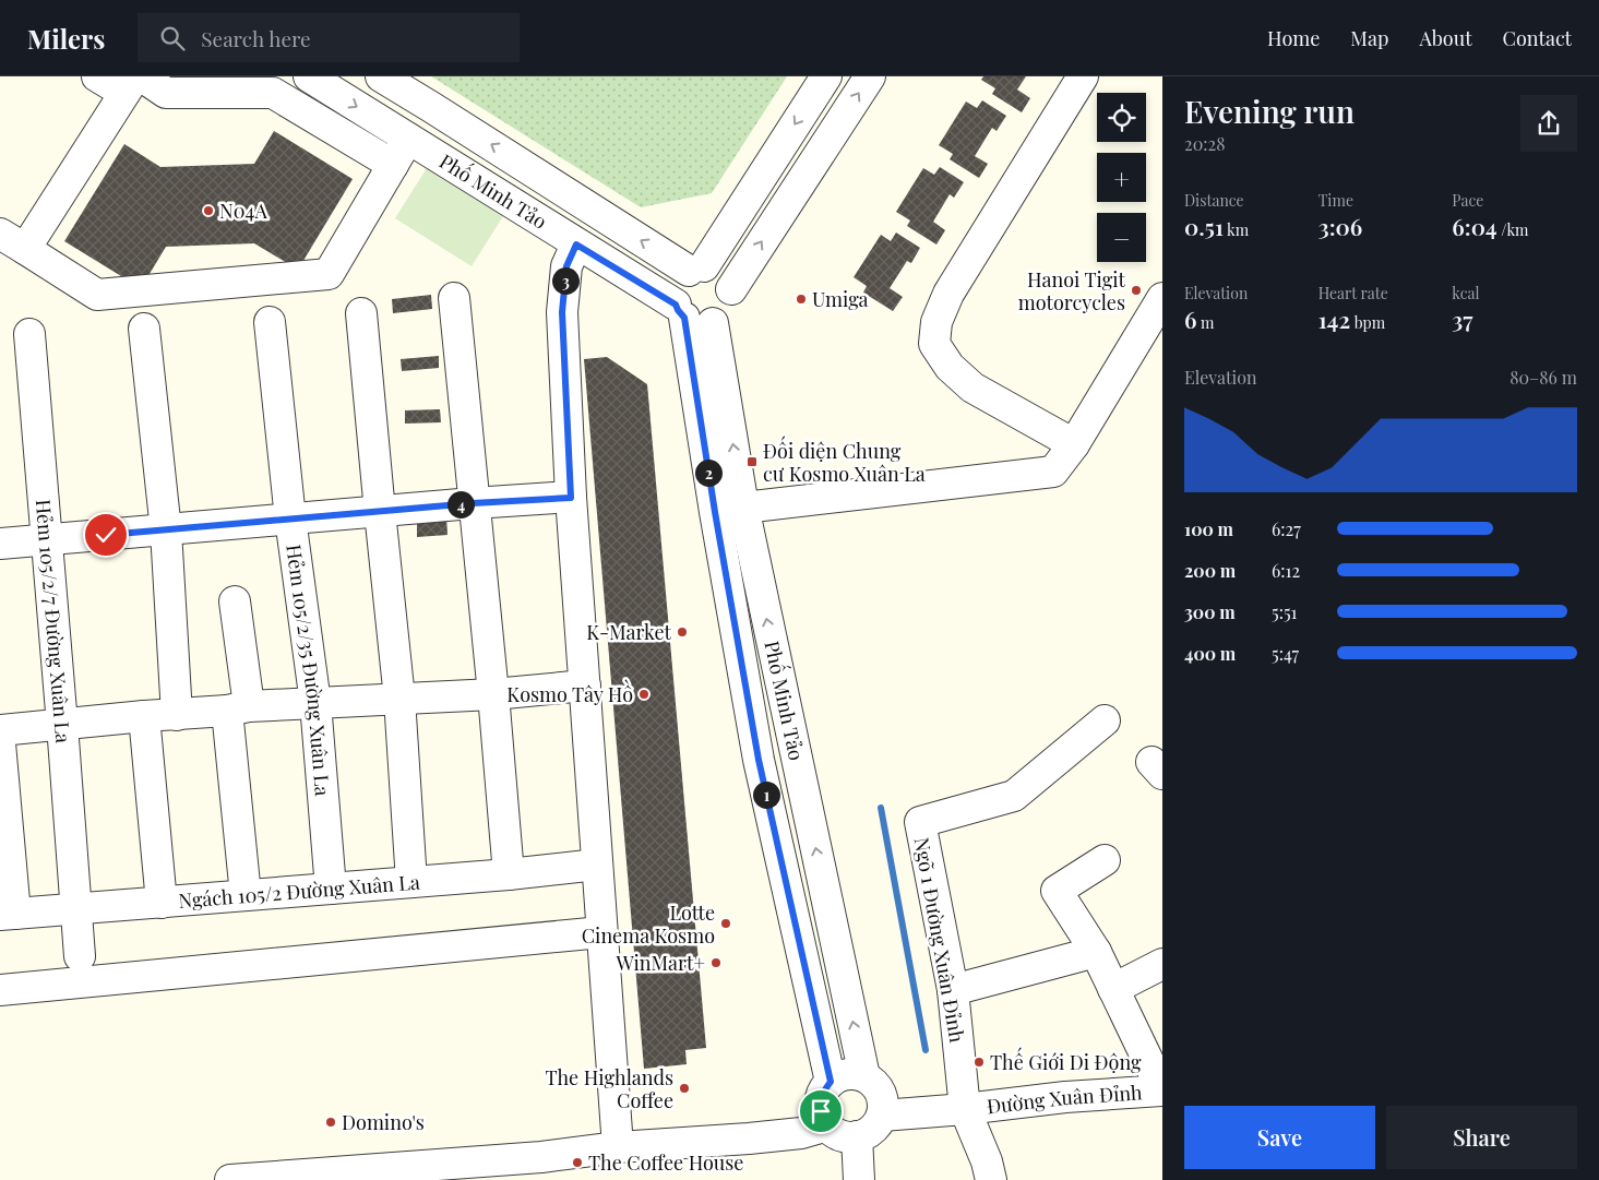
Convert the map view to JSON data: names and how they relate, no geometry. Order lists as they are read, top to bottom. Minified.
{"streets":{"street":["Phố Minh Tảo","Hẻm 105/2/7 Đường Xuân La","Hẻm 105/2/35 Đường Xuân La","Ngách 105/2 Đường Xuân La","Ngõ 1 Đường Xuân Đỉnh","Đường Xuân Đỉnh"]},"crossings":[["Phố Minh Tảo","Đường Xuân Đỉnh"],["Hẻm 105/2/7 Đường Xuân La","Ngách 105/2 Đường Xuân La"],["Hẻm 105/2/35 Đường Xuân La","Ngách 105/2 Đường Xuân La"],["Ngõ 1 Đường Xuân Đỉnh","Đường Xuân Đỉnh"]],"places":{"other":["N04A","Hanoi Tigit motorcycles","Umiga","K-Market","Kosmo Tây Hồ","Lotte Cinema Kosmo","WinMart+","Thế Giới Di Động","The Highlands Coffee","Domino's","The Coffee House"],"transit":["Đối diện Chung cư Kosmo Xuân La"]},"page":{"header":"Milers","search":"Search here","nav":["Home","Map","About","Contact"],"heading":["Evening run","20:28"],"map_buttons":["+","−"],"stats":[["Distance","0.51 km"],["Time","3:06"],["Pace","6:04 /km"],["Elevation","6 m"],["Heart rate","142 bpm"],["kcal","37"]],"pins":["3","2","4","1"],"chart":["Elevation","80–86 m"],"list":[{"name":"100 m","note":"6:27"},{"name":"200 m","note":"6:12"},{"name":"300 m","note":"5:51"},{"name":"400 m","note":"5:47"}],"buttons":["Save","Share"]}}
